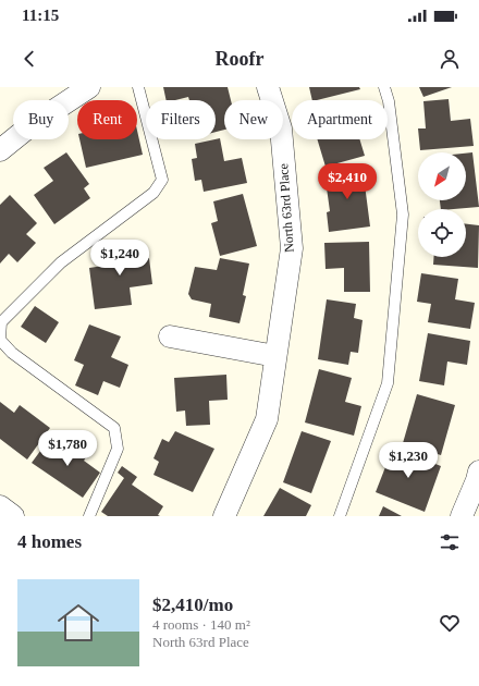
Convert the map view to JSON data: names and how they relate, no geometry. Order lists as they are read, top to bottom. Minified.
{"streets":{"street":["North 63rd Place"]},"north":"bottom left","page":{"status":"11:15","header":"Roofr","chip":["Buy","Rent","Filters","New","Apartment"],"price":["$2,410","$1,240","$1,780","$1,230"],"heading":"4 homes","list":[{"name":"$2,410/mo","note":"4 rooms · 140 m² · North 63rd Place"}]}}
